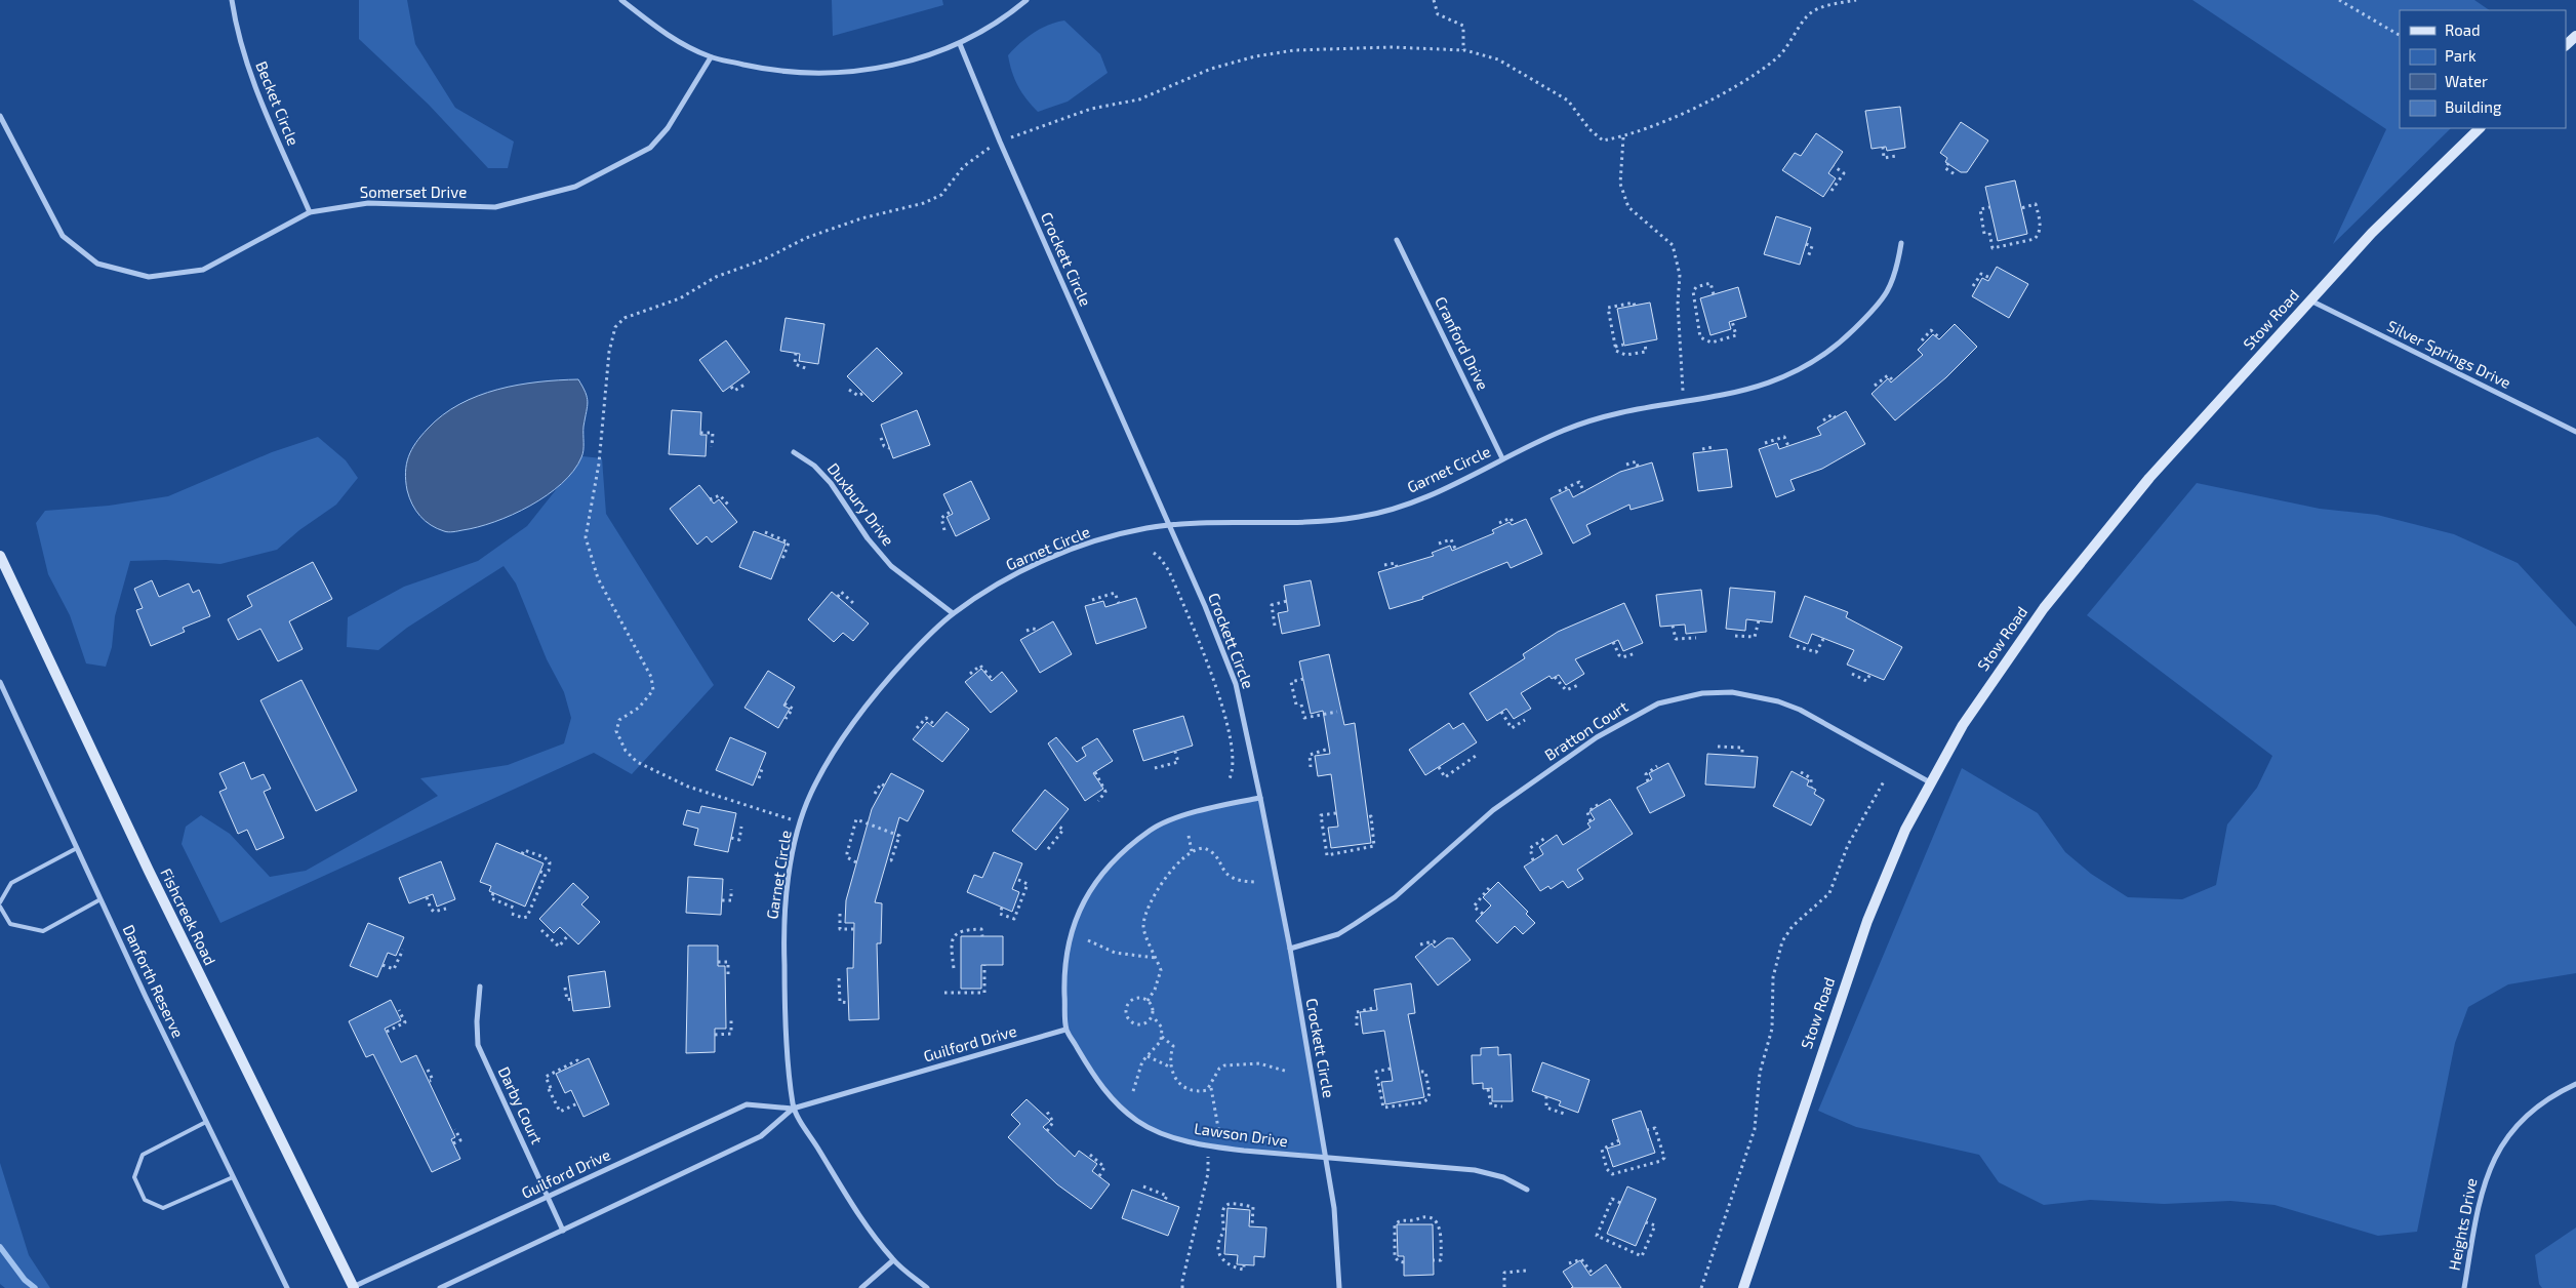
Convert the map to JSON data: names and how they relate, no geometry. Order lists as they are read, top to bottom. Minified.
{"streets":{"street":["Becket Circle","Somerset Drive","Crockett Circle","Stow Road","Cranford Drive","Silver Springs Drive","Garnet Circle","Duxbury Drive","Bratton Court","Fishcreek Road","Danforth Reserve","Guilford Drive","Darby Court","Lawson Drive","Heights Drive"]},"crossings":[["Becket Circle","Somerset Drive"],["Crockett Circle","Garnet Circle"],["Crockett Circle","Bratton Court"],["Crockett Circle","Lawson Drive"],["Stow Road","Silver Springs Drive"],["Stow Road","Bratton Court"],["Cranford Drive","Garnet Circle"],["Garnet Circle","Duxbury Drive"],["Garnet Circle","Guilford Drive"],["Fishcreek Road","Guilford Drive"],["Guilford Drive","Darby Court"],["Guilford Drive","Lawson Drive"]],"legend":["Road","Park","Water","Building"]}
